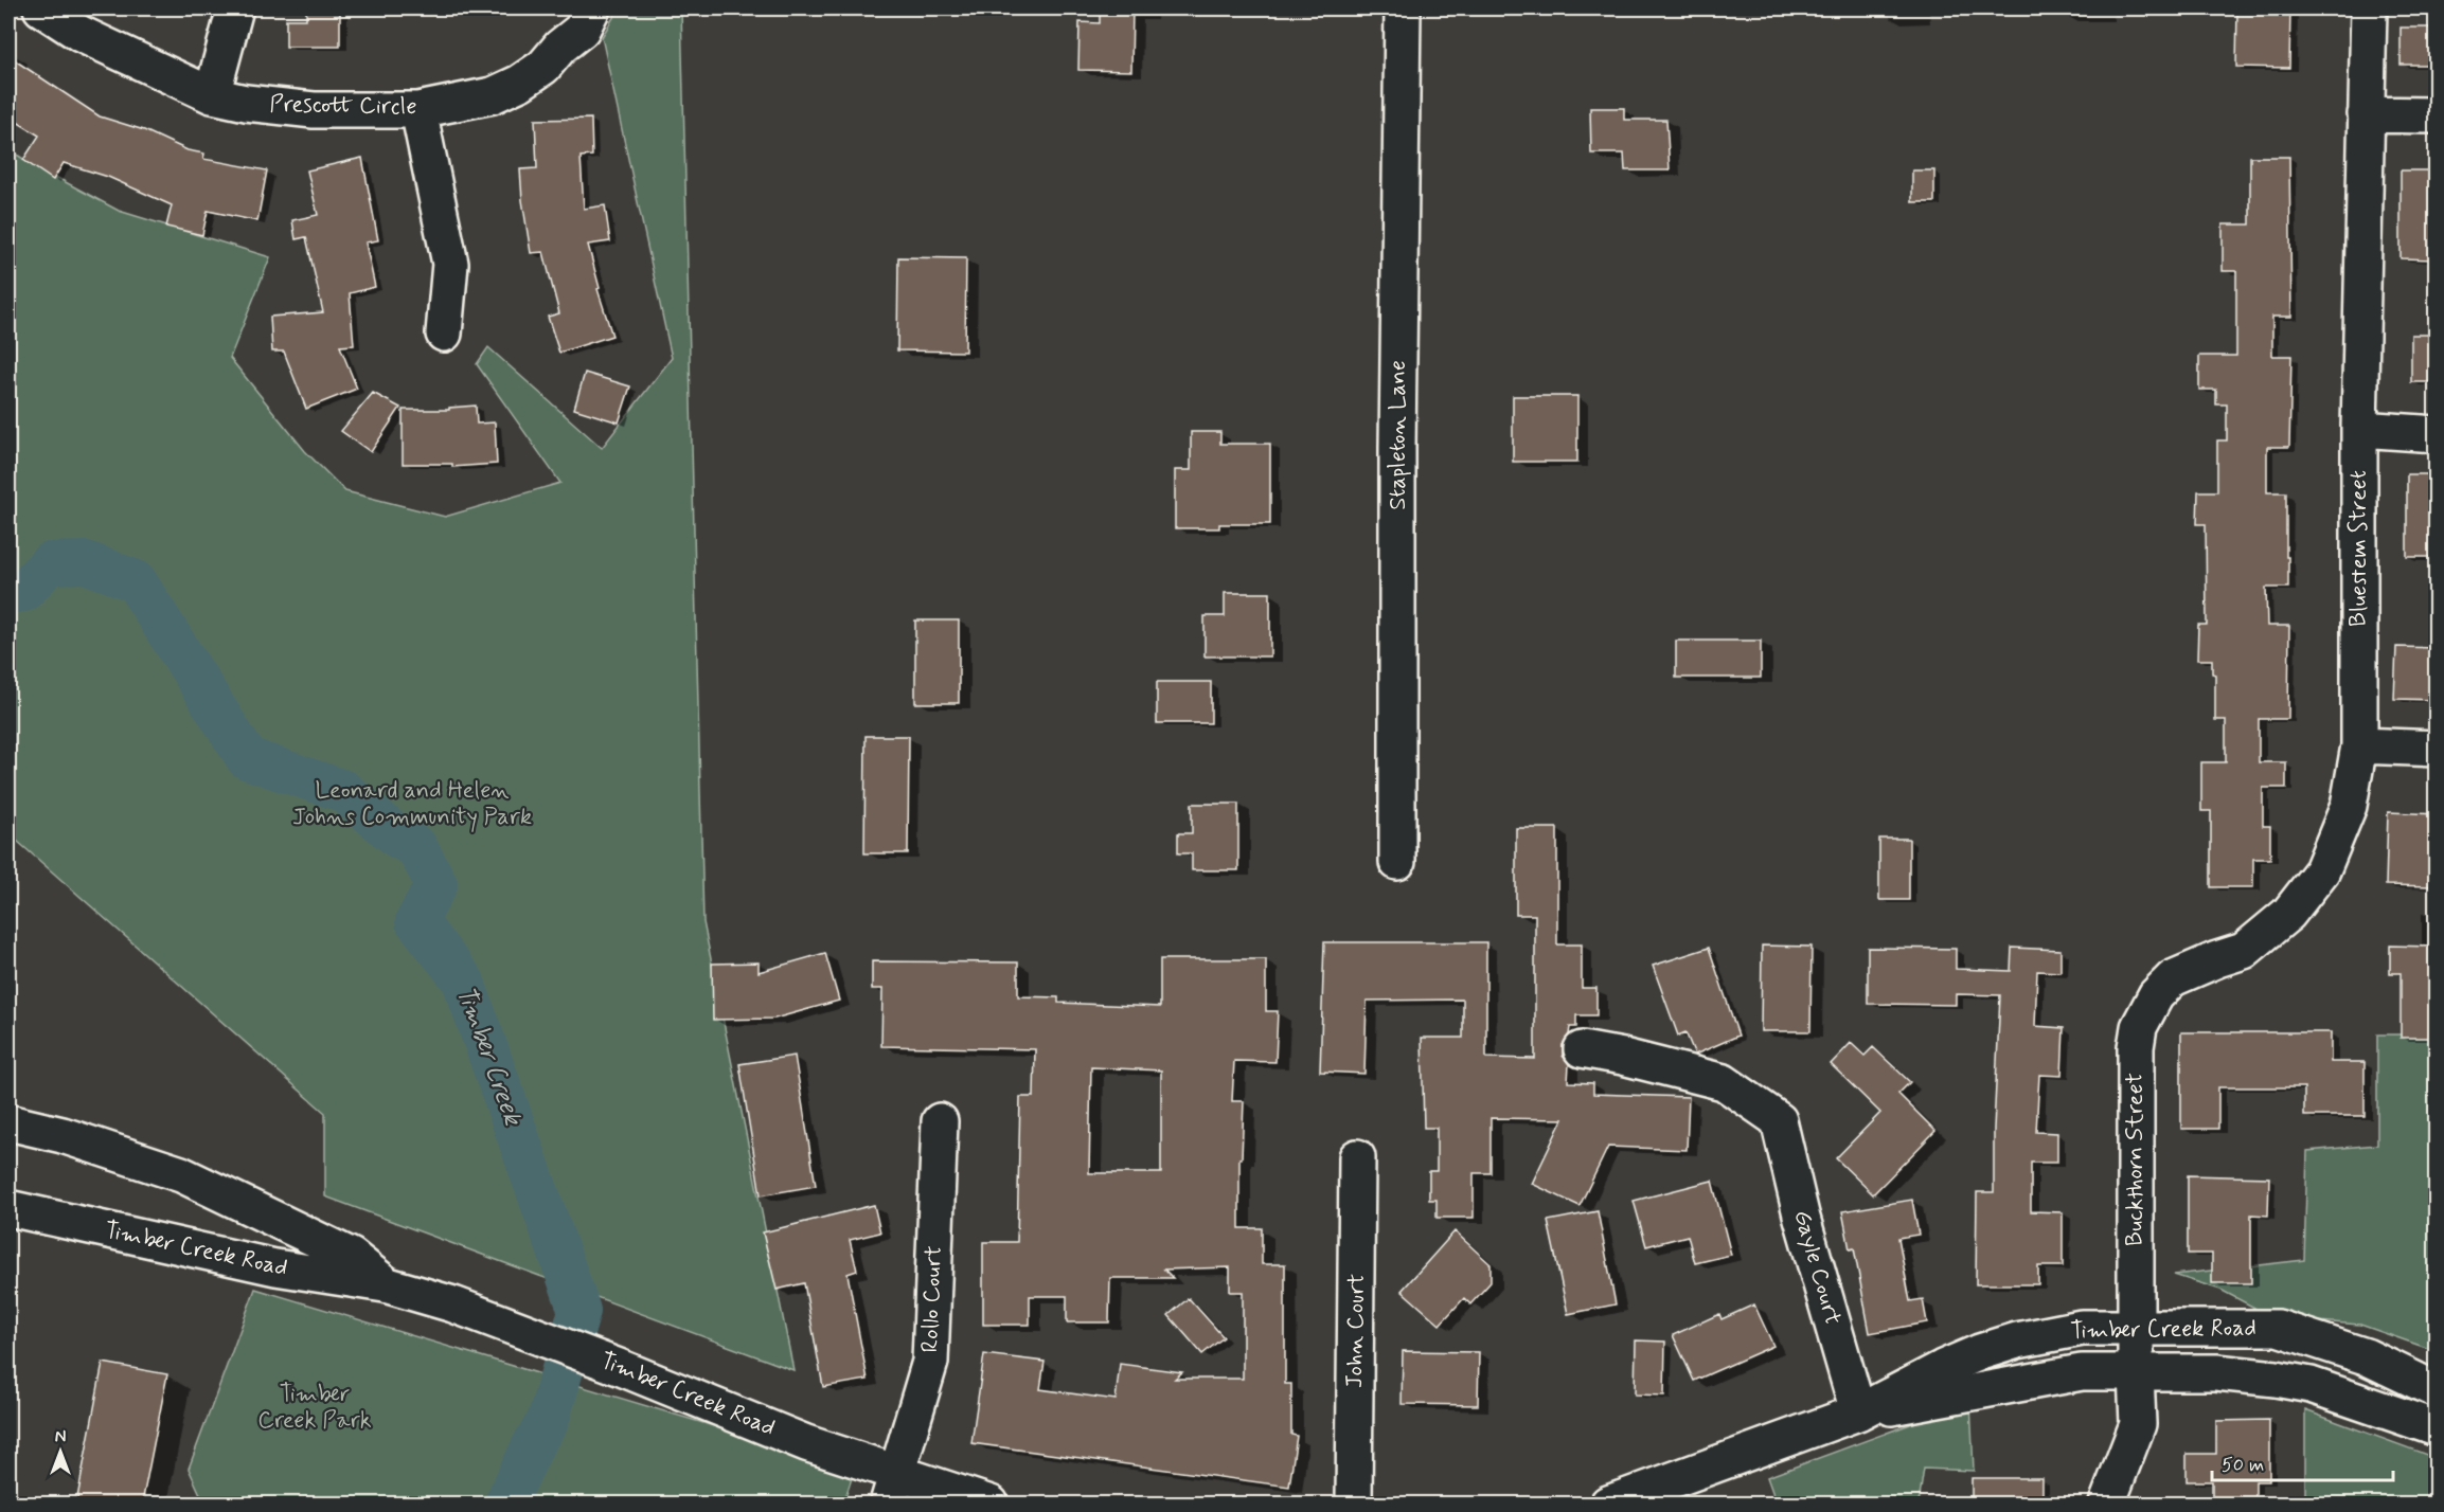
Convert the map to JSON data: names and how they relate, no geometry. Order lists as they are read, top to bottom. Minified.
{"streets":{"street":["Prescott Circle","Stapleton Lane","Bluestem Street","Buckthorn Street","Timber Creek Road","Gayle Court","Rollo Court","John Court"]},"crossings":[["Bluestem Street","Buckthorn Street"],["Buckthorn Street","Timber Creek Road"],["Timber Creek Road","Gayle Court"],["Timber Creek Road","Rollo Court"]],"water":["Timber Creek"],"parks":["Leonard and Helen Johns Community Park","Timber Creek Park"],"scale_bar":"50 m","north":"top"}
